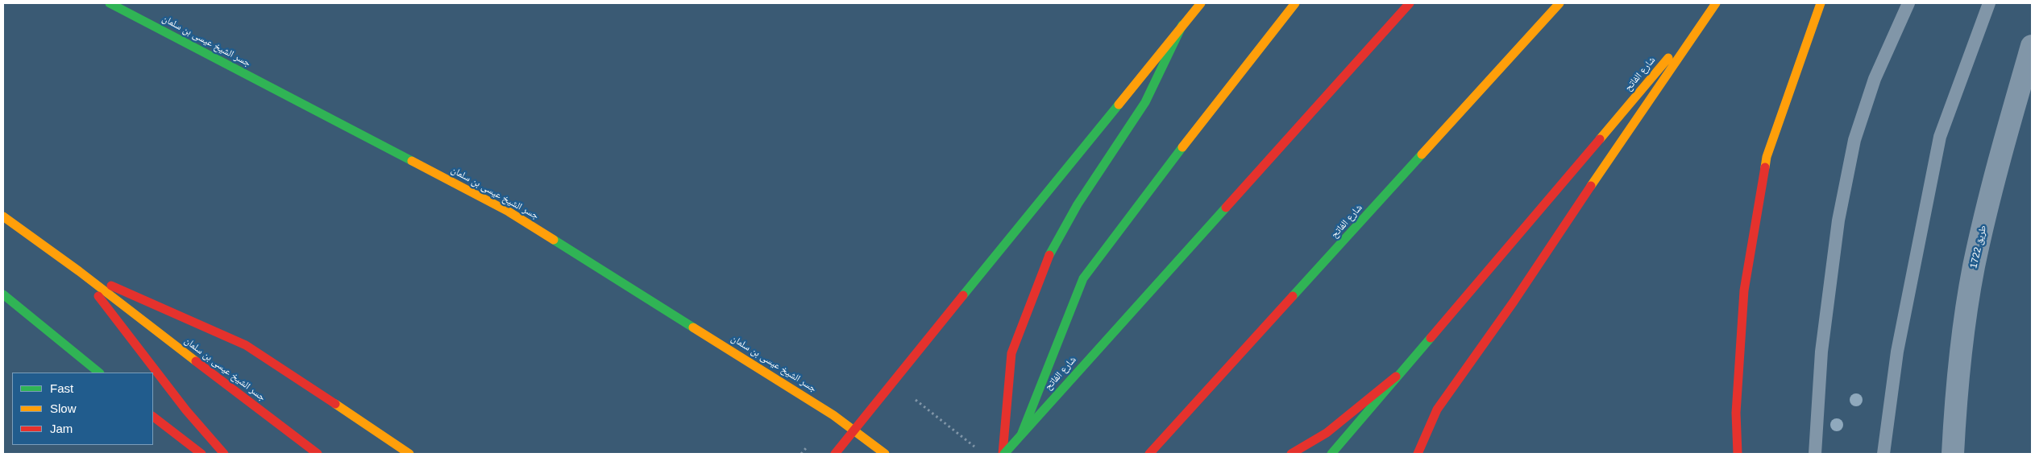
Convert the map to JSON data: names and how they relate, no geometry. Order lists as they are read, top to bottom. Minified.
{"streets":{"main road":["جسر الشيخ عيسى بن سلمان","شارع الفاتح"],"street":["طريق 1722"]},"legend":["Fast","Slow","Jam"]}
